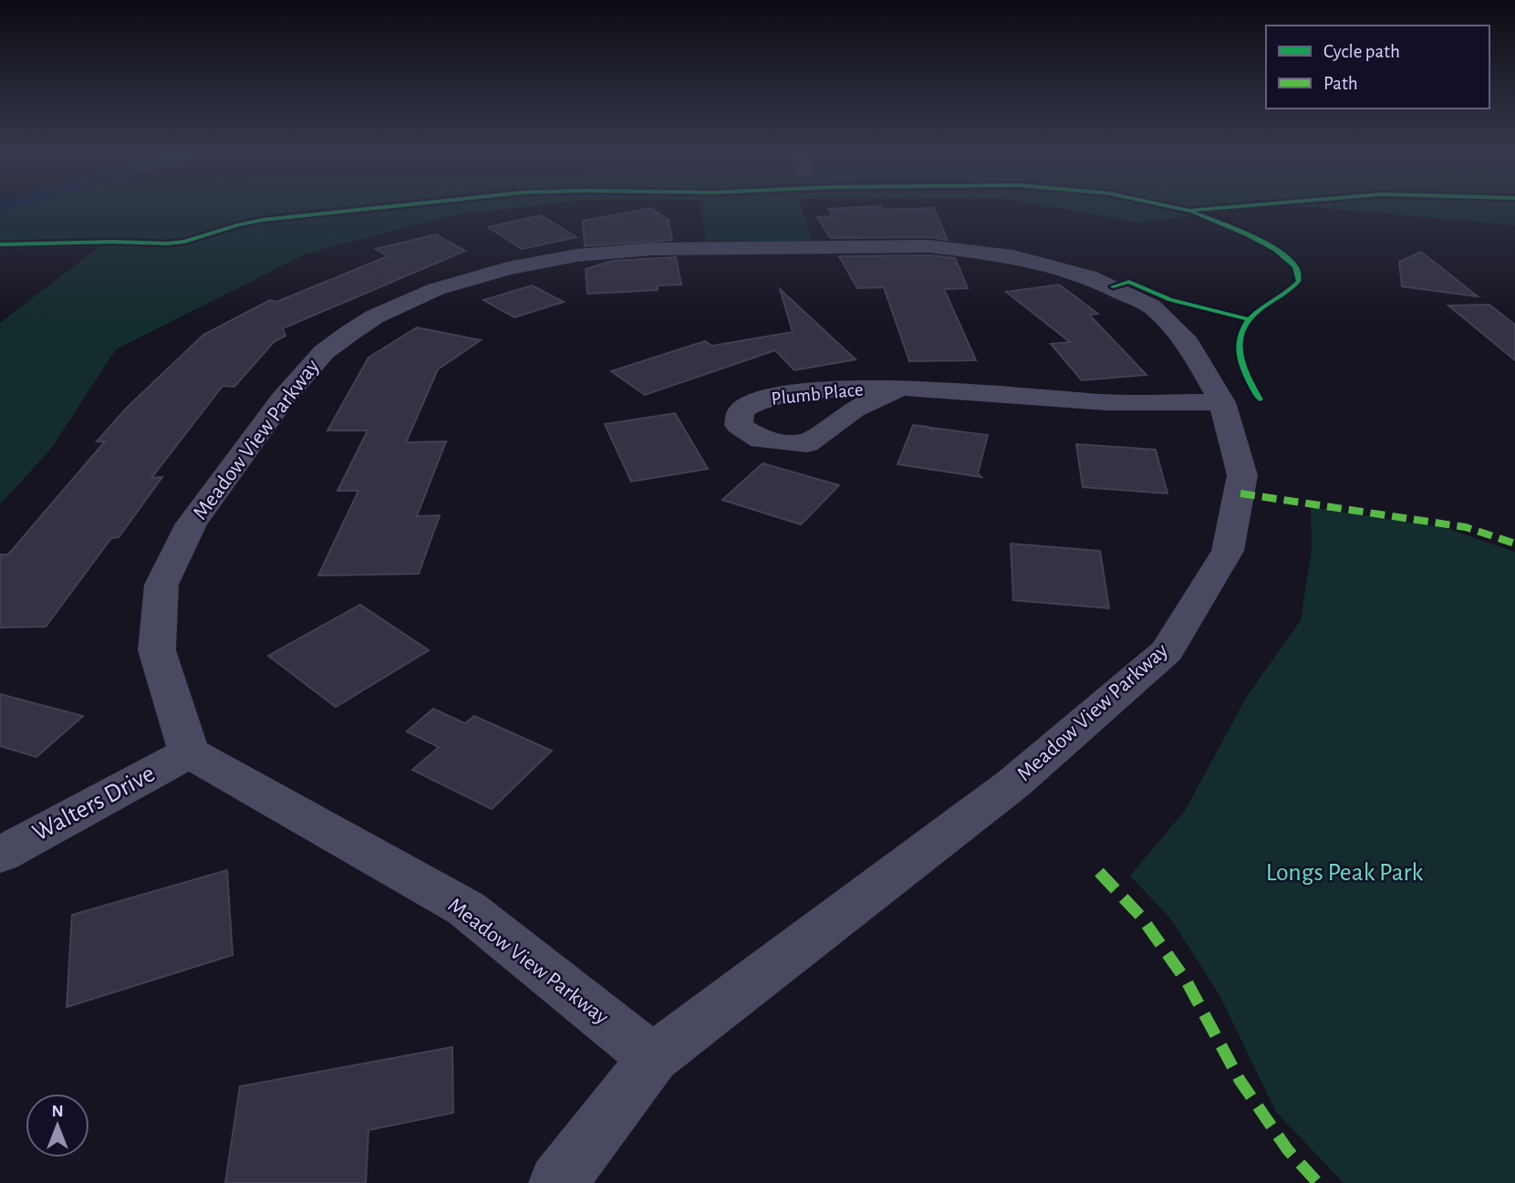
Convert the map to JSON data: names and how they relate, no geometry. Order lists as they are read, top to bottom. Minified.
{"streets":{"street":["Plumb Place","Meadow View Parkway","Walters Drive"]},"crossings":[["Plumb Place","Meadow View Parkway"],["Meadow View Parkway","Walters Drive"]],"parks":["Longs Peak Park"],"legend":["Cycle path","Path"],"north":"top"}
